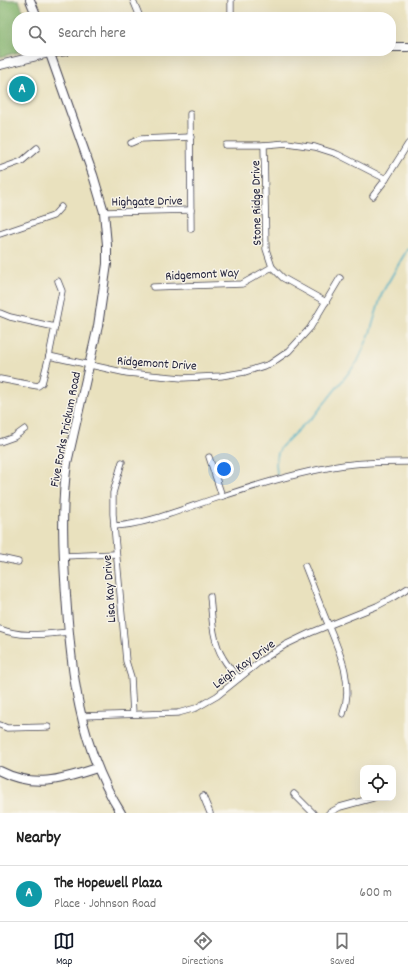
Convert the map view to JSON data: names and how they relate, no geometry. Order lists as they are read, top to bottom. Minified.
{"streets":{"main road":["Five Forks Trickum Road"],"street":["Highgate Drive","Stone Ridge Drive","Ridgemont Way","Ridgemont Drive","Lisa Kay Drive","Leigh Kay Drive"]},"crossings":[["Highgate Drive","Five Forks Trickum Road"],["Stone Ridge Drive","Ridgemont Way"],["Ridgemont Drive","Five Forks Trickum Road"],["Five Forks Trickum Road","Leigh Kay Drive"],["Lisa Kay Drive","Leigh Kay Drive"]],"page":{"search":"Search here","pins":"A","heading":"Nearby","list":[{"mark":"A","name":"The Hopewell Plaza","note":"Place · Johnson Road","value":"600 m"}],"nav":["Map","Directions","Saved"]}}
